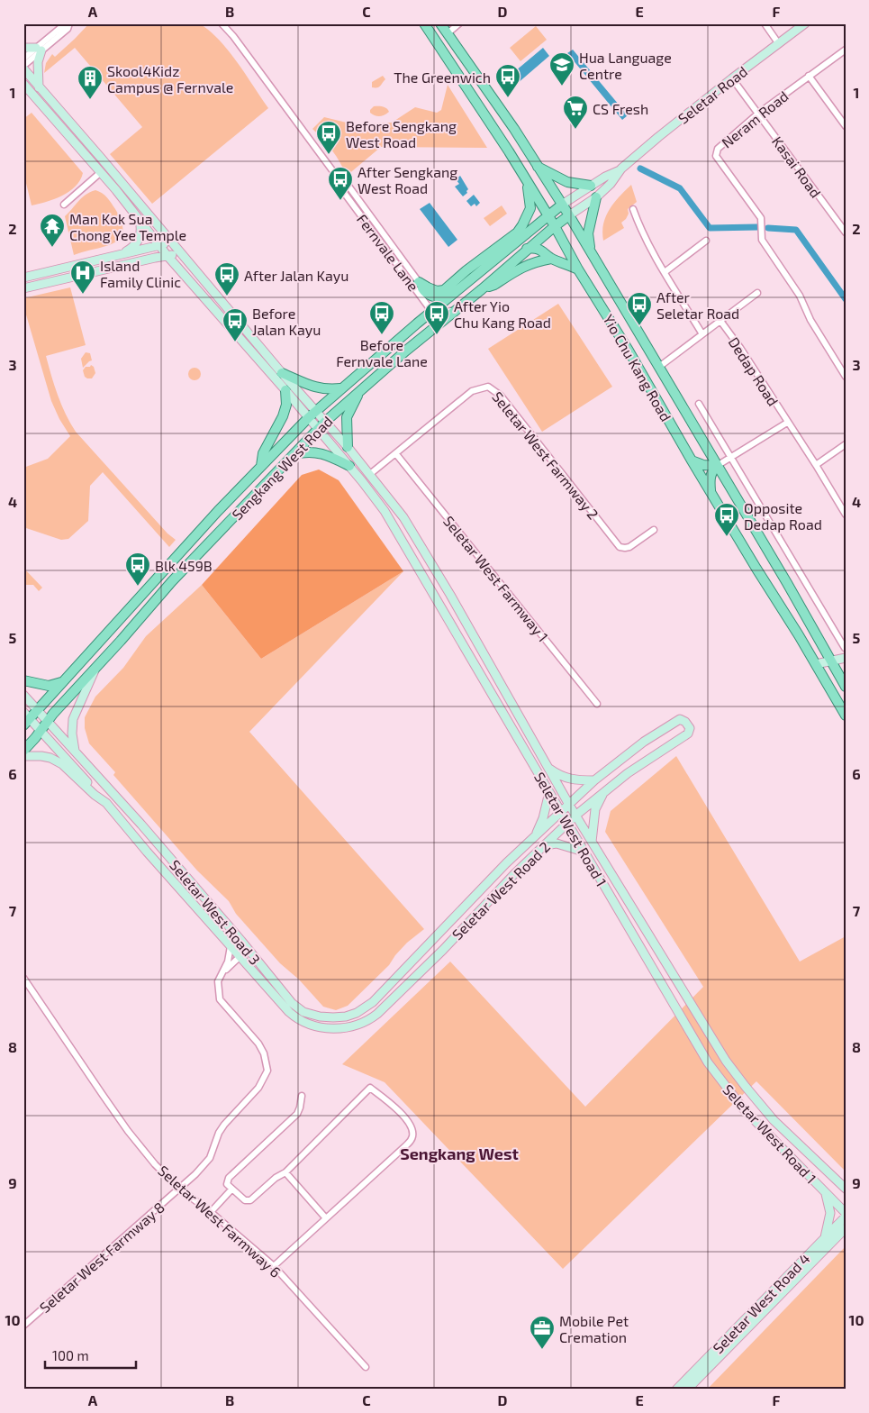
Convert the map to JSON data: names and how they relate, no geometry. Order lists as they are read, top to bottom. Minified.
{"streets":{"main road":["Seletar Road","Yio Chu Kang Road","Sengkang West Road","Seletar West Road 1","Seletar West Road 2","Seletar West Road 3","Seletar West Road 4"],"street":["Neram Road","Kasai Road","Fernvale Lane","Dedap Road","Seletar West Farmway 2","Seletar West Farmway 1","Seletar West Farmway 6","Seletar West Farmway 8"]},"crossings":[["Seletar Road","Kasai Road"],["Seletar Road","Yio Chu Kang Road"],["Seletar Road","Sengkang West Road"],["Neram Road","Kasai Road"],["Fernvale Lane","Sengkang West Road"],["Yio Chu Kang Road","Dedap Road"],["Yio Chu Kang Road","Sengkang West Road"],["Seletar West Farmway 2","Seletar West Farmway 1"],["Seletar West Farmway 2","Seletar West Road 1"],["Sengkang West Road","Seletar West Road 1"],["Sengkang West Road","Seletar West Road 3"],["Seletar West Road 1","Seletar West Road 2"],["Seletar West Road 2","Seletar West Road 3"],["Seletar West Road 3","Seletar West Farmway 8"],["Seletar West Farmway 6","Seletar West Farmway 8"]],"districts":["Sengkang West"],"places":{"school or university":["Hua Language Centre"],"bus stop":["The Greenwich","Before Sengkang West Road","After Sengkang West Road","After Jalan Kayu","After Seletar Road","Before Fernvale Lane","After Yio Chu Kang Road","Before Jalan Kayu","Opposite Dedap Road","Blk 459B"],"building":["Skool4Kidz Campus @ Fernvale"],"supermarket":["CS Fresh"],"temple":["Man Kok Sua Chong Yee Temple"],"hospital":["Island Family Clinic"],"office":["Mobile Pet Cremation"]},"scale_bar":"100 m","grid":{"columns":["A","B","C","D","E","F"],"rows":["1","2","3","4","5","6","7","8","9","10"]}}
